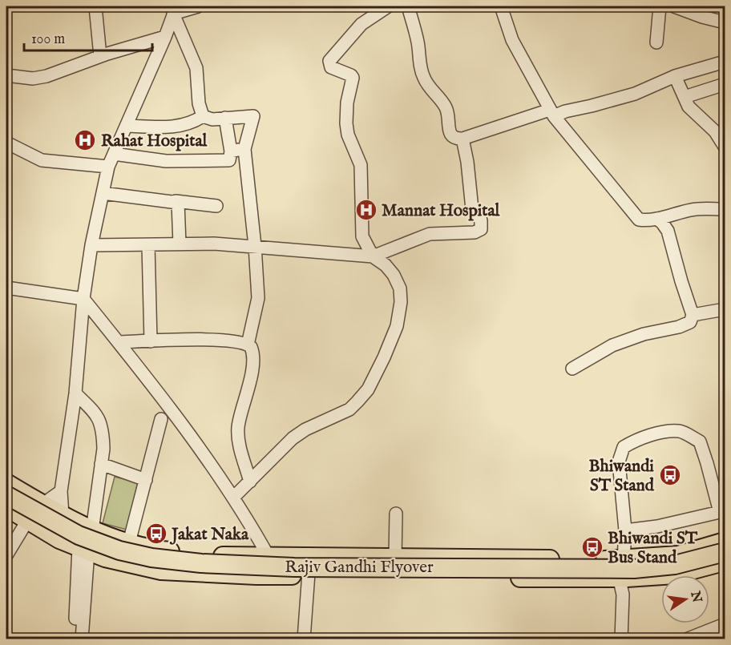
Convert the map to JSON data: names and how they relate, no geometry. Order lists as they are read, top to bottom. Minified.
{"streets":{"highway":["Rajiv Gandhi Flyover"]},"places":{"hospital":["Rahat Hospital","Mannat Hospital"],"bus stop":["Bhiwandi ST Stand","Jakat Naka","Bhiwandi ST Bus Stand"]},"scale_bar":"100 m","north":"right"}
